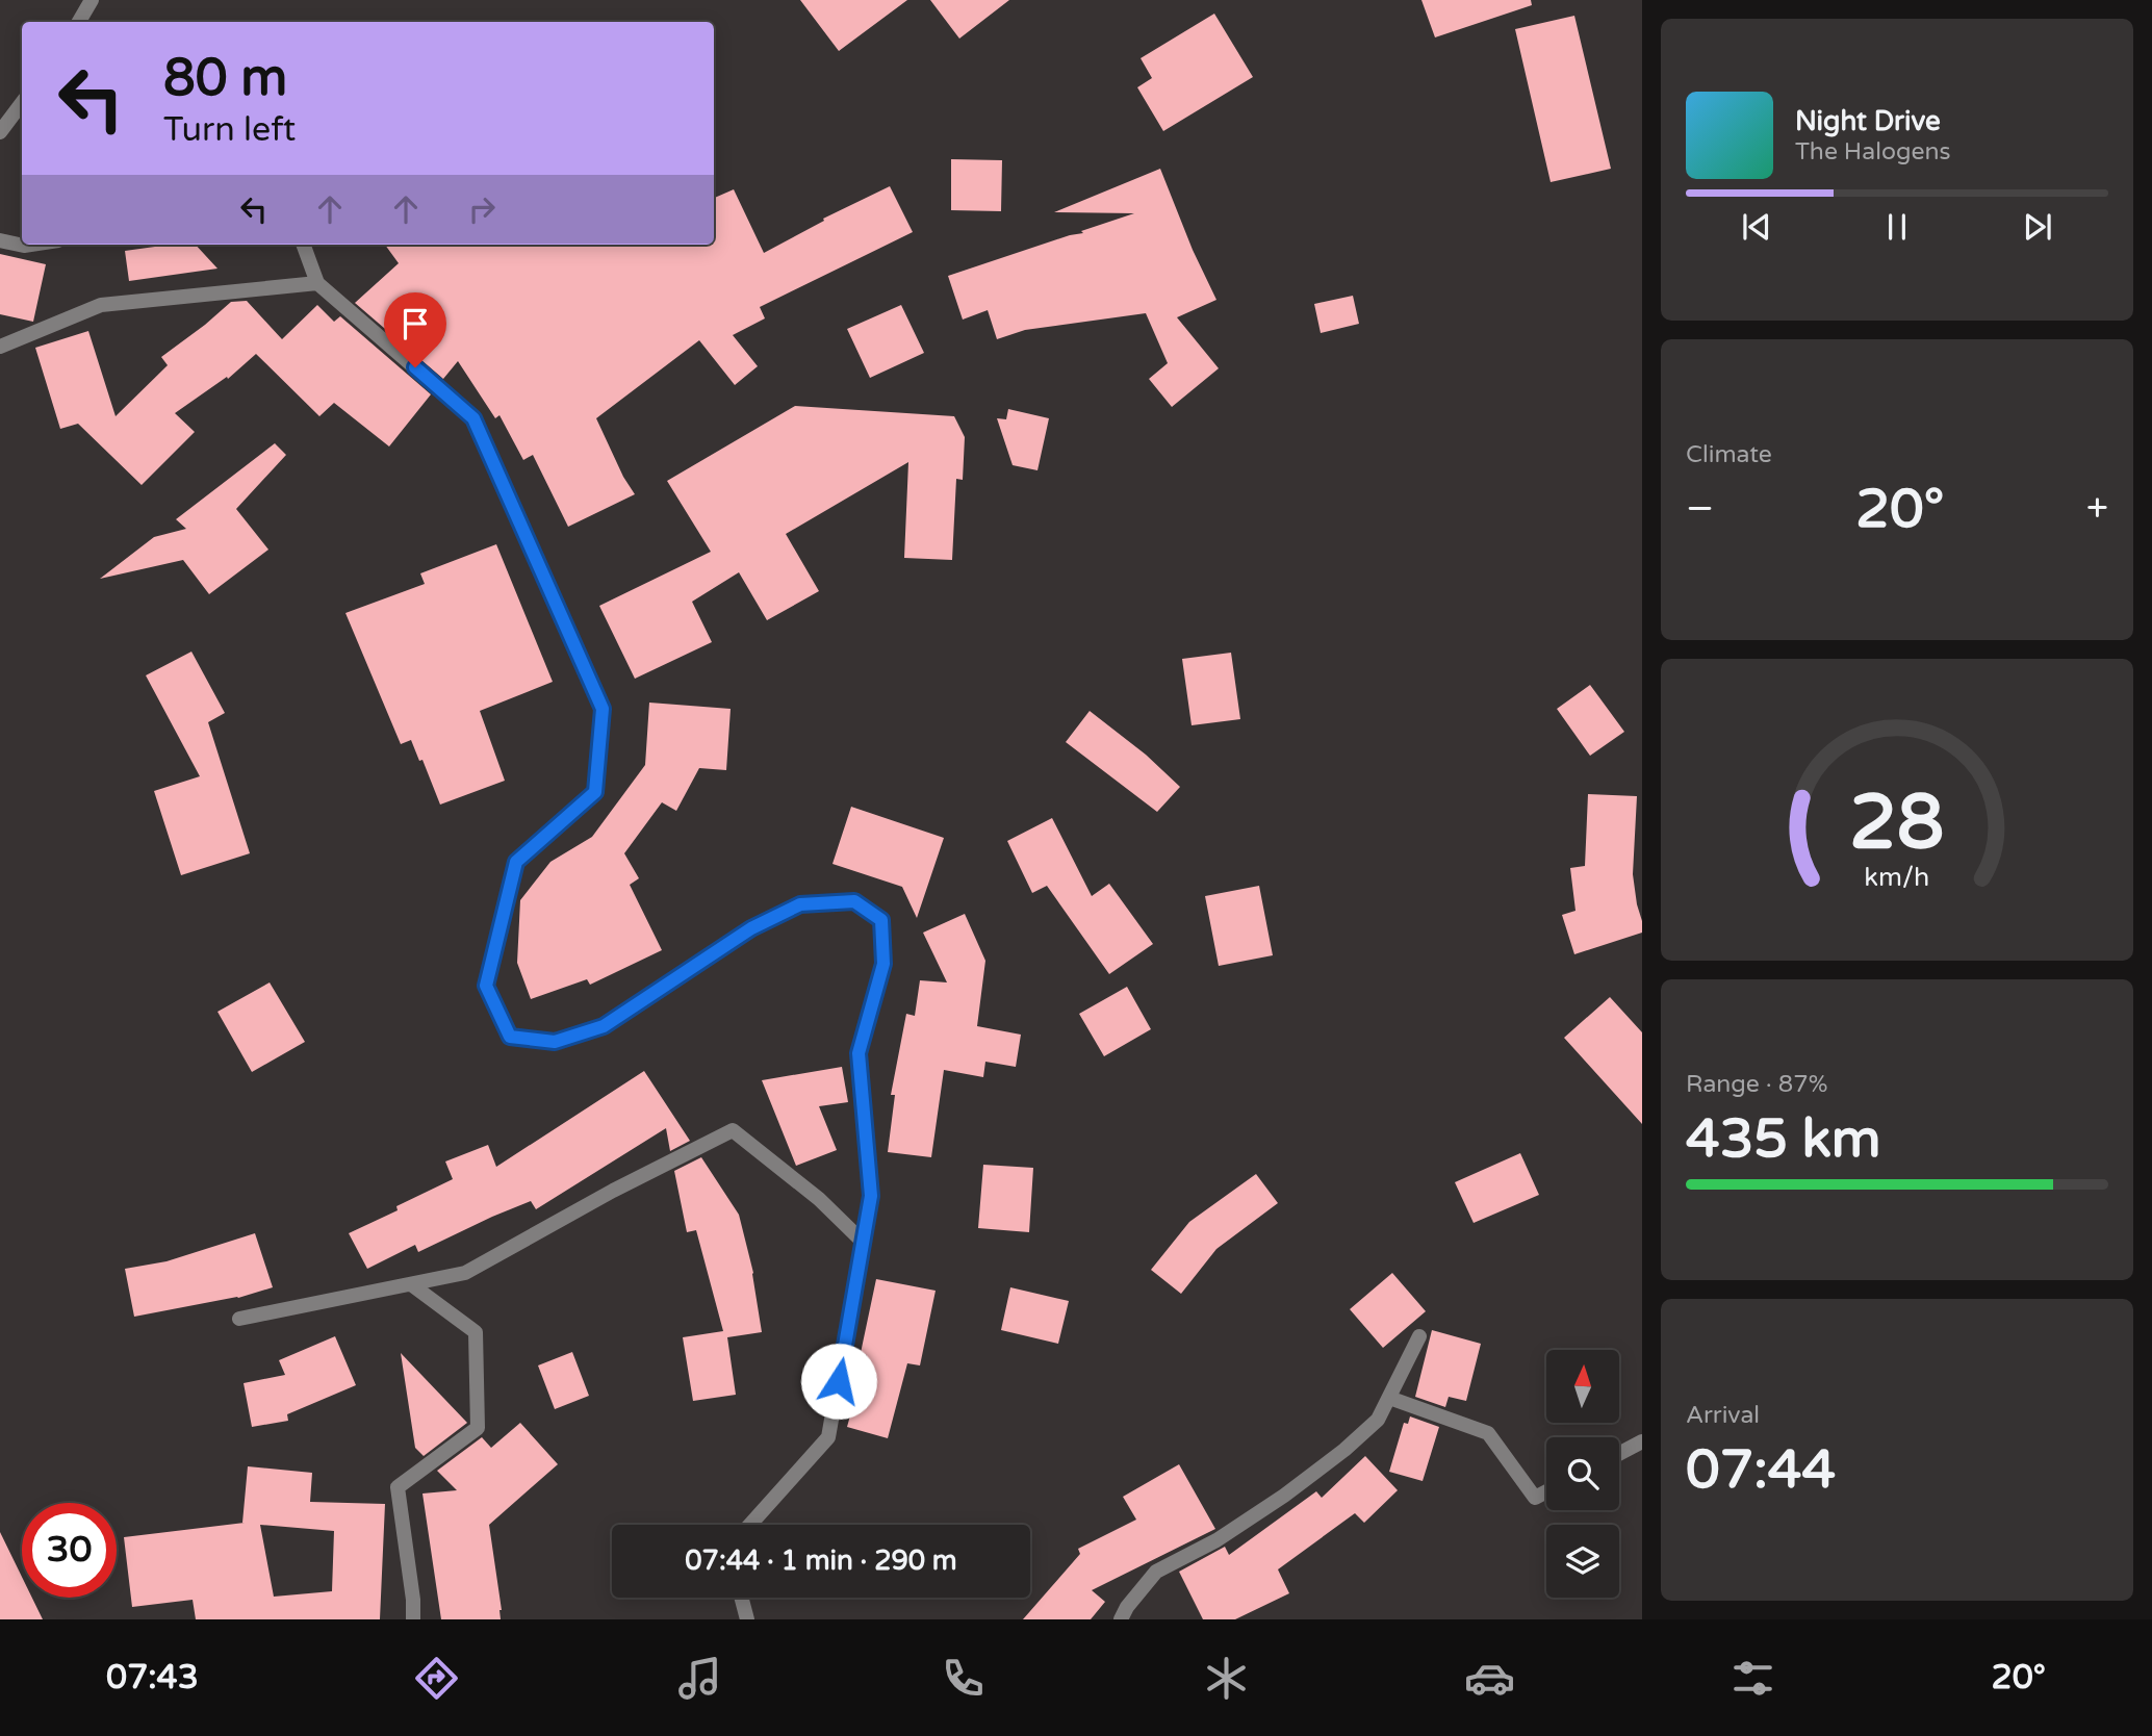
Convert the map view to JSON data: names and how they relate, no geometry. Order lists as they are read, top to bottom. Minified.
{"north":"top","page":{"turn":["80 m","Turn left"],"song":["Night Drive","The Halogens"],"tile":["Climate",["Range · 87%","435 km"],["Arrival","07:44"]],"heat":["−","20°","+"],"limit":"30","trip":"07:44 · 1 min · 290 m","tabs":["07:43","20°"],"gauge":["28","km/h"]}}
